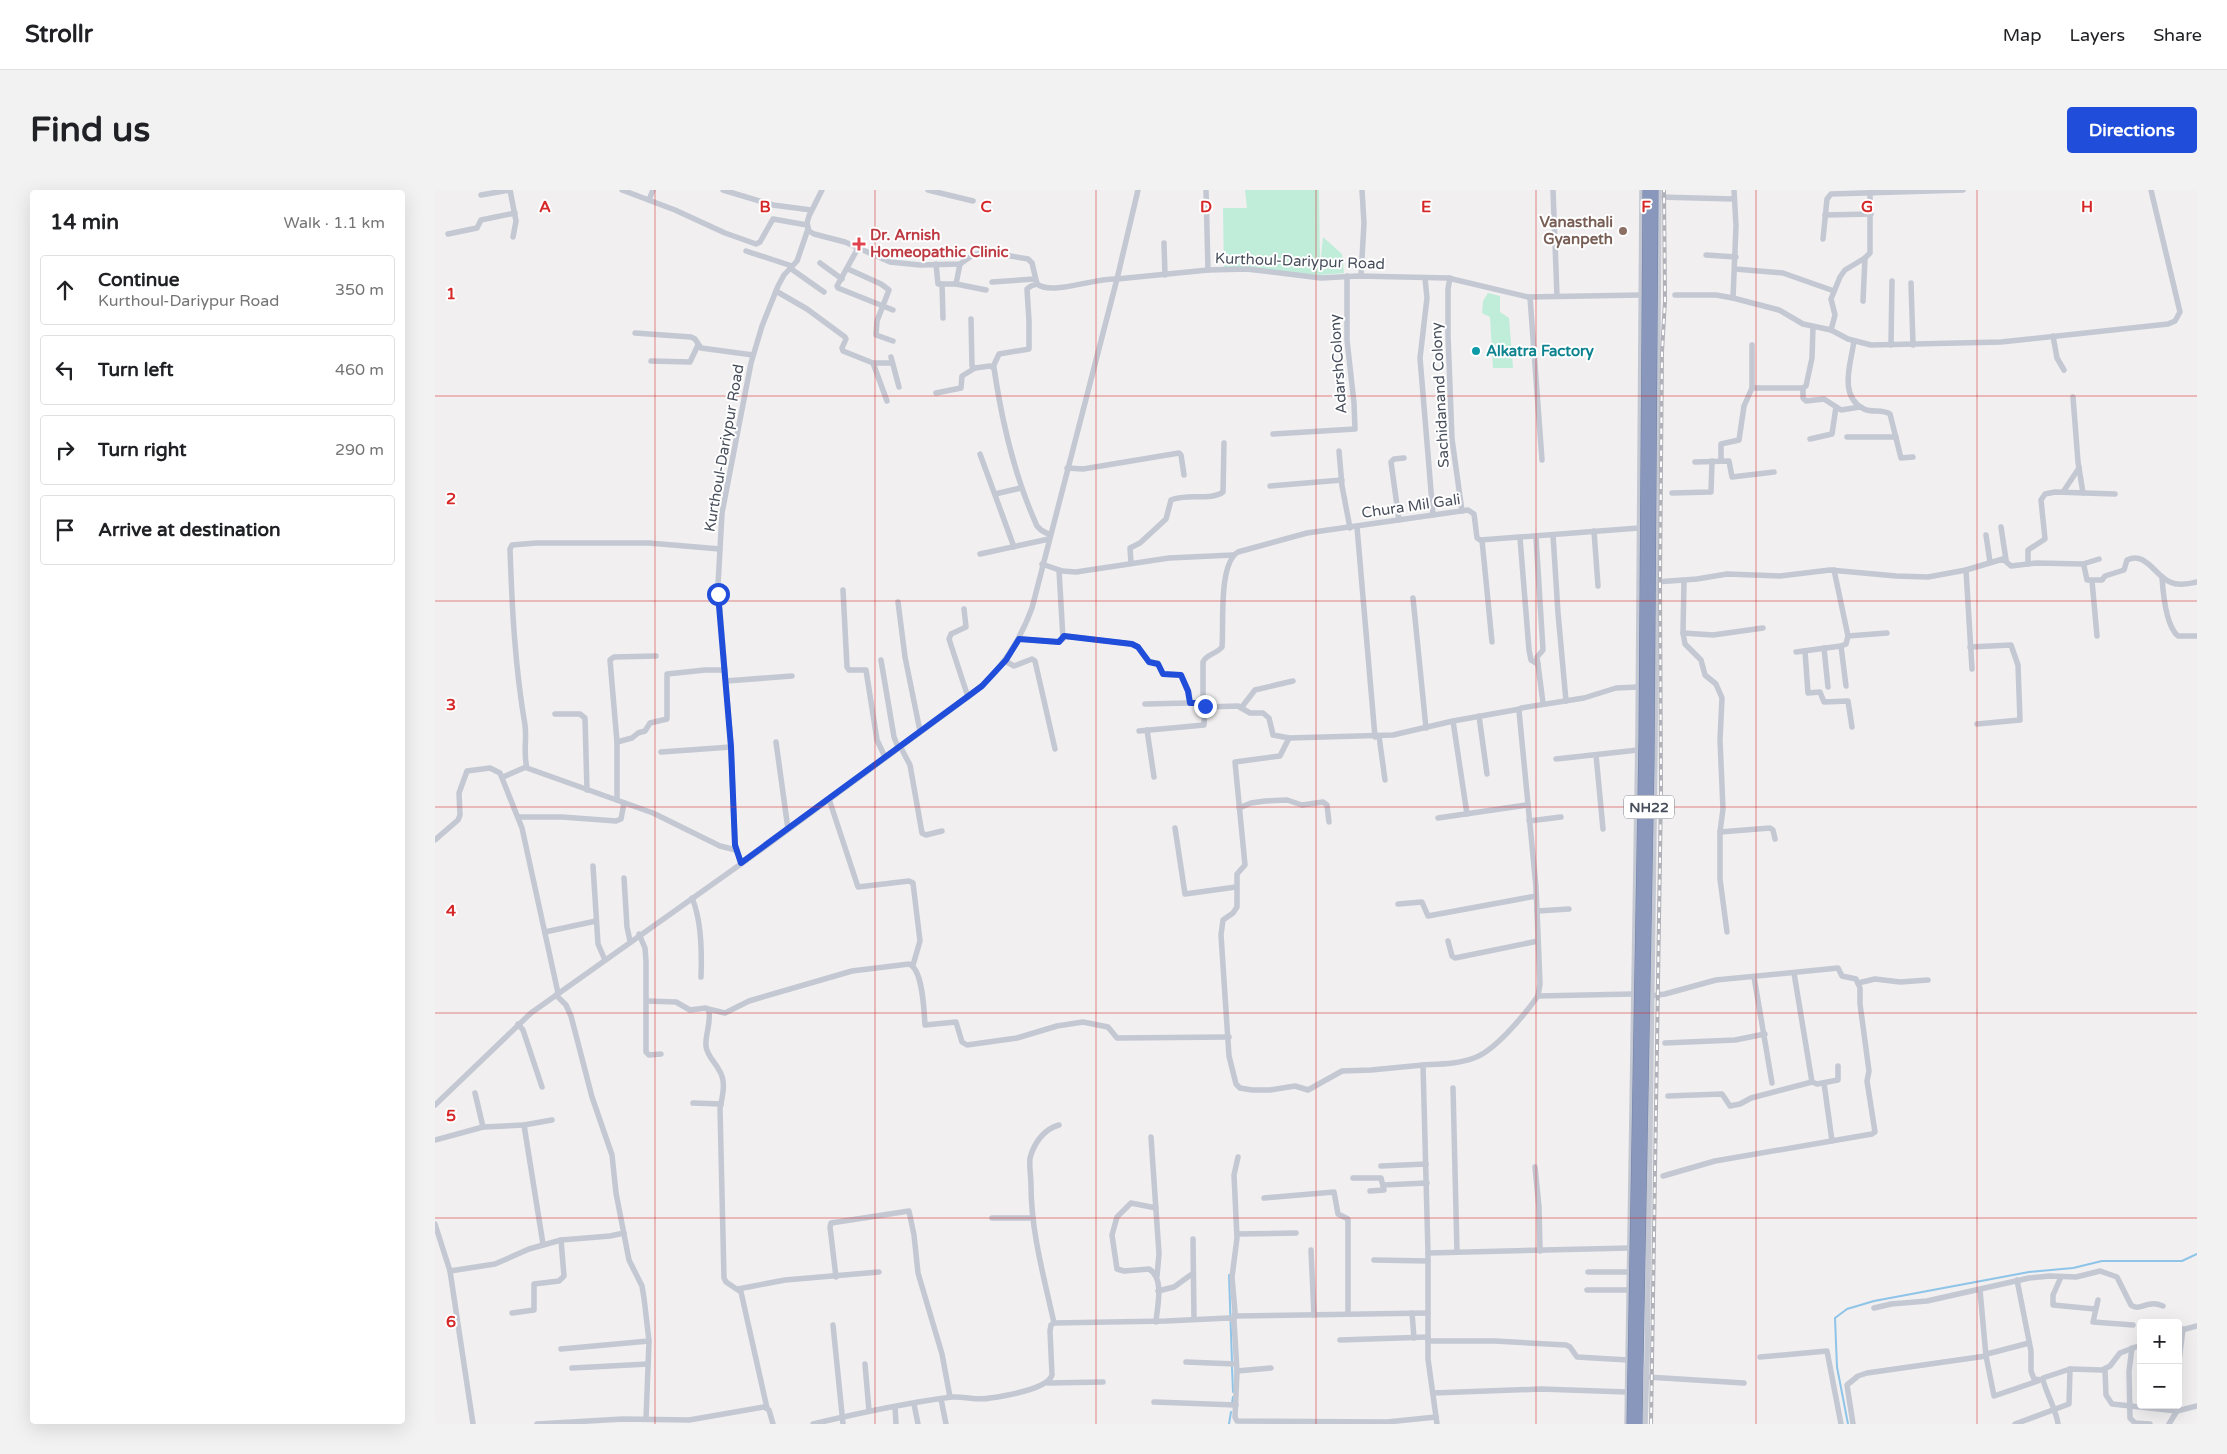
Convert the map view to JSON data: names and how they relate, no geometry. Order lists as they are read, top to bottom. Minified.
{"streets":{"highway":["NH22"],"street":["Kurthoul-Dariypur Road","AdarshColony","Sachidanand Colony","Chura Mil Gali"]},"crossings":[["Kurthoul-Dariypur Road","AdarshColony"],["Kurthoul-Dariypur Road","Sachidanand Colony"],["Sachidanand Colony","Chura Mil Gali"]],"places":{"other":["Vanasthali Gyanpeth","Alkatra Factory"],"health":["Dr. Arnish Homeopathic Clinic"]},"page":{"header":"Strollr","nav":["Map","Layers","Share"],"buttons":"Directions","title":"Find us","heading":["14 min","Walk · 1.1 km"],"list":[["Continue","Kurthoul-Dariypur Road","350 m"],["Turn left","460 m"],["Turn right","290 m"],"Arrive at destination"],"map_buttons":["+","−"]},"grid":{"columns":["A","B","C","D","E","F","G","H"],"rows":["1","2","3","4","5","6"]}}
